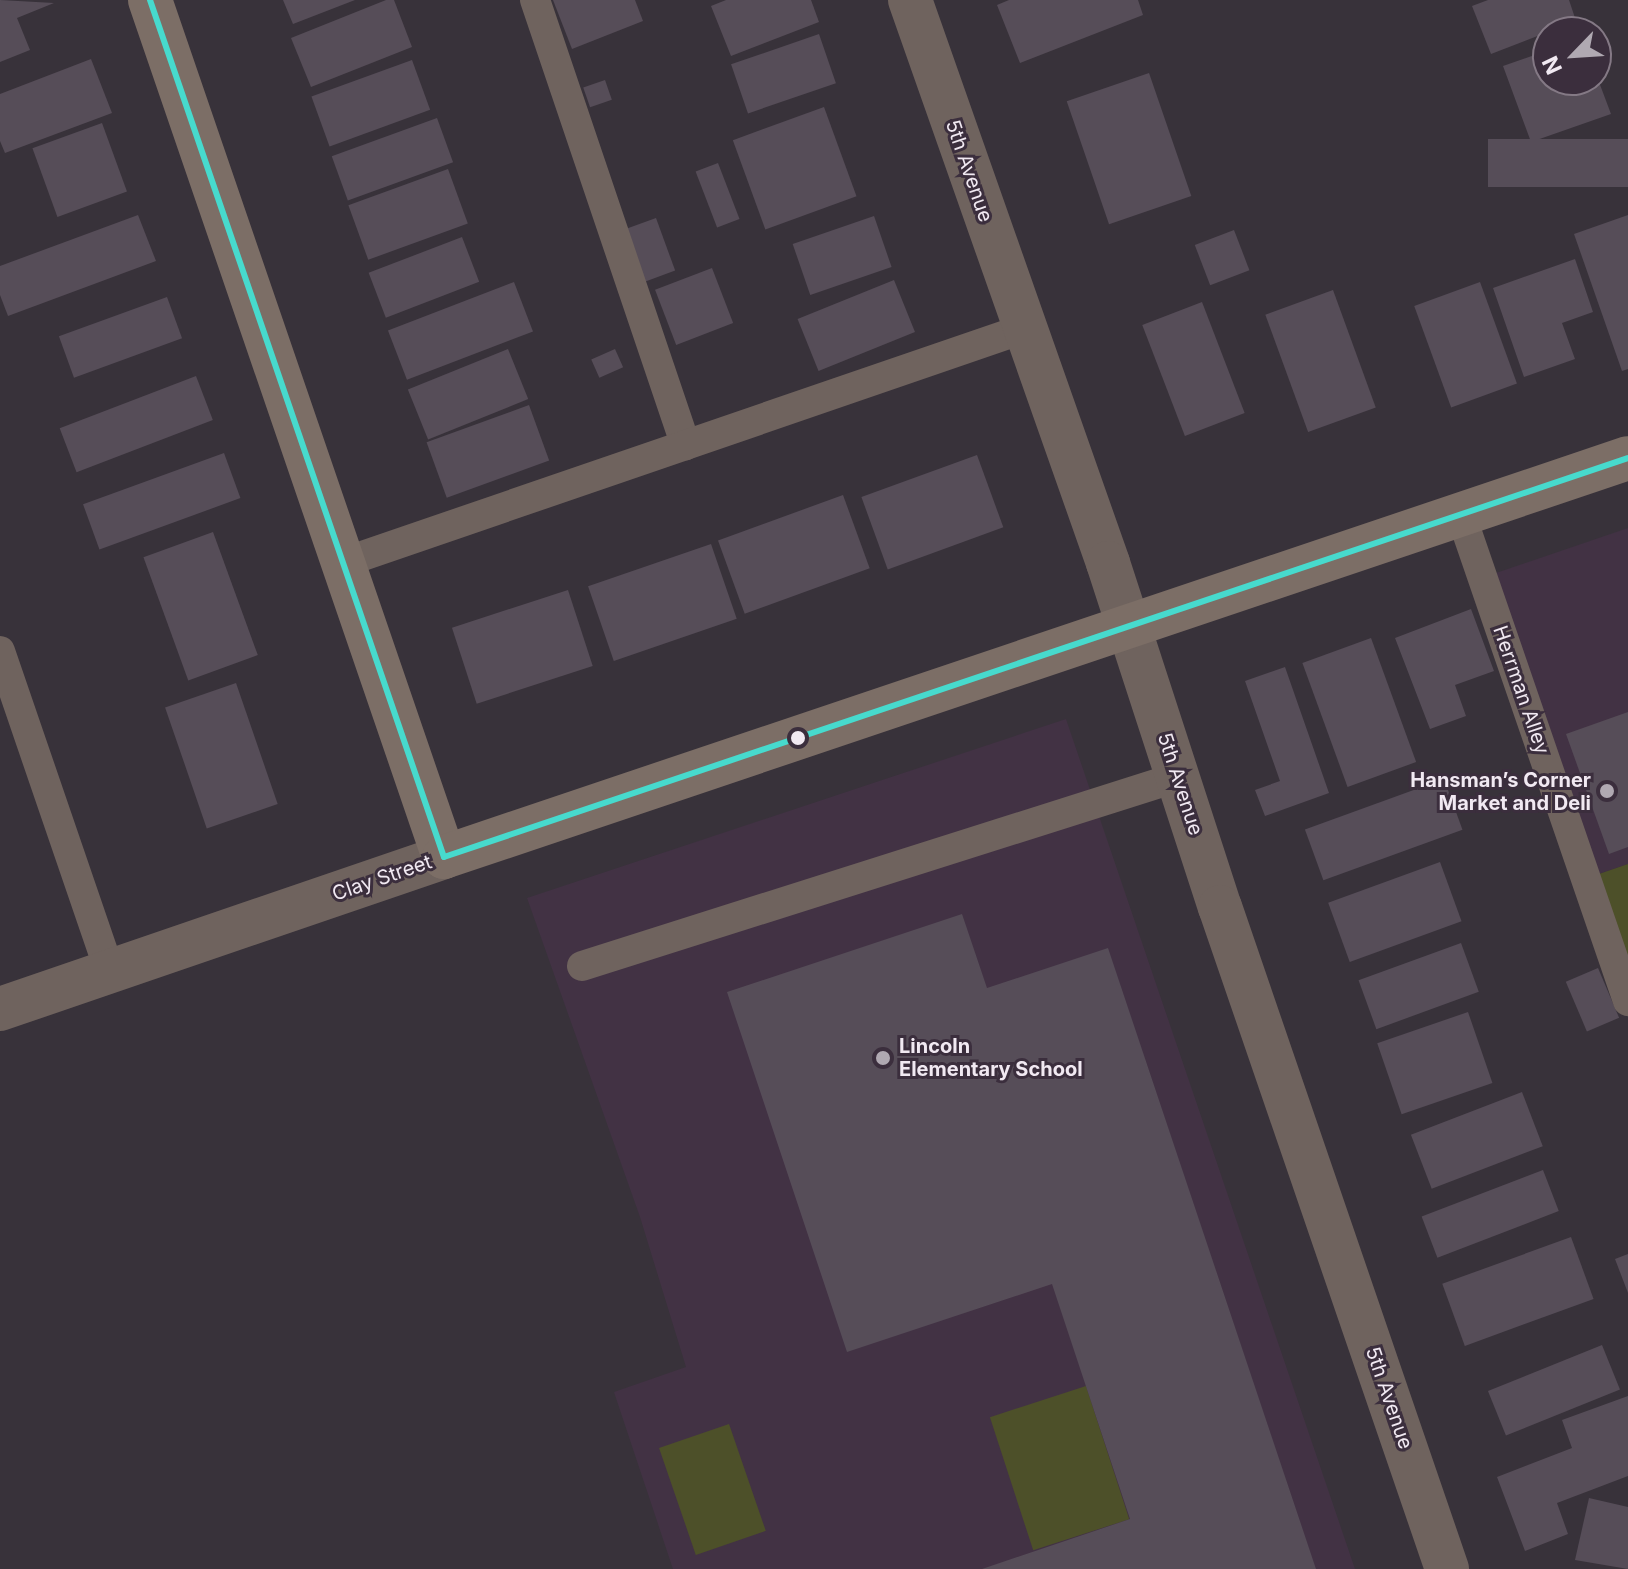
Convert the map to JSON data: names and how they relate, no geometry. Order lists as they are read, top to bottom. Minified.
{"streets":{"street":["5th Avenue","Clay Street"],"lane":["Herrman Alley"]},"crossings":[["5th Avenue","Clay Street"],["Herrman Alley","Clay Street"]],"places":["Hansman’s Corner Market and Deli","Lincoln Elementary School"],"north":"bottom left"}
